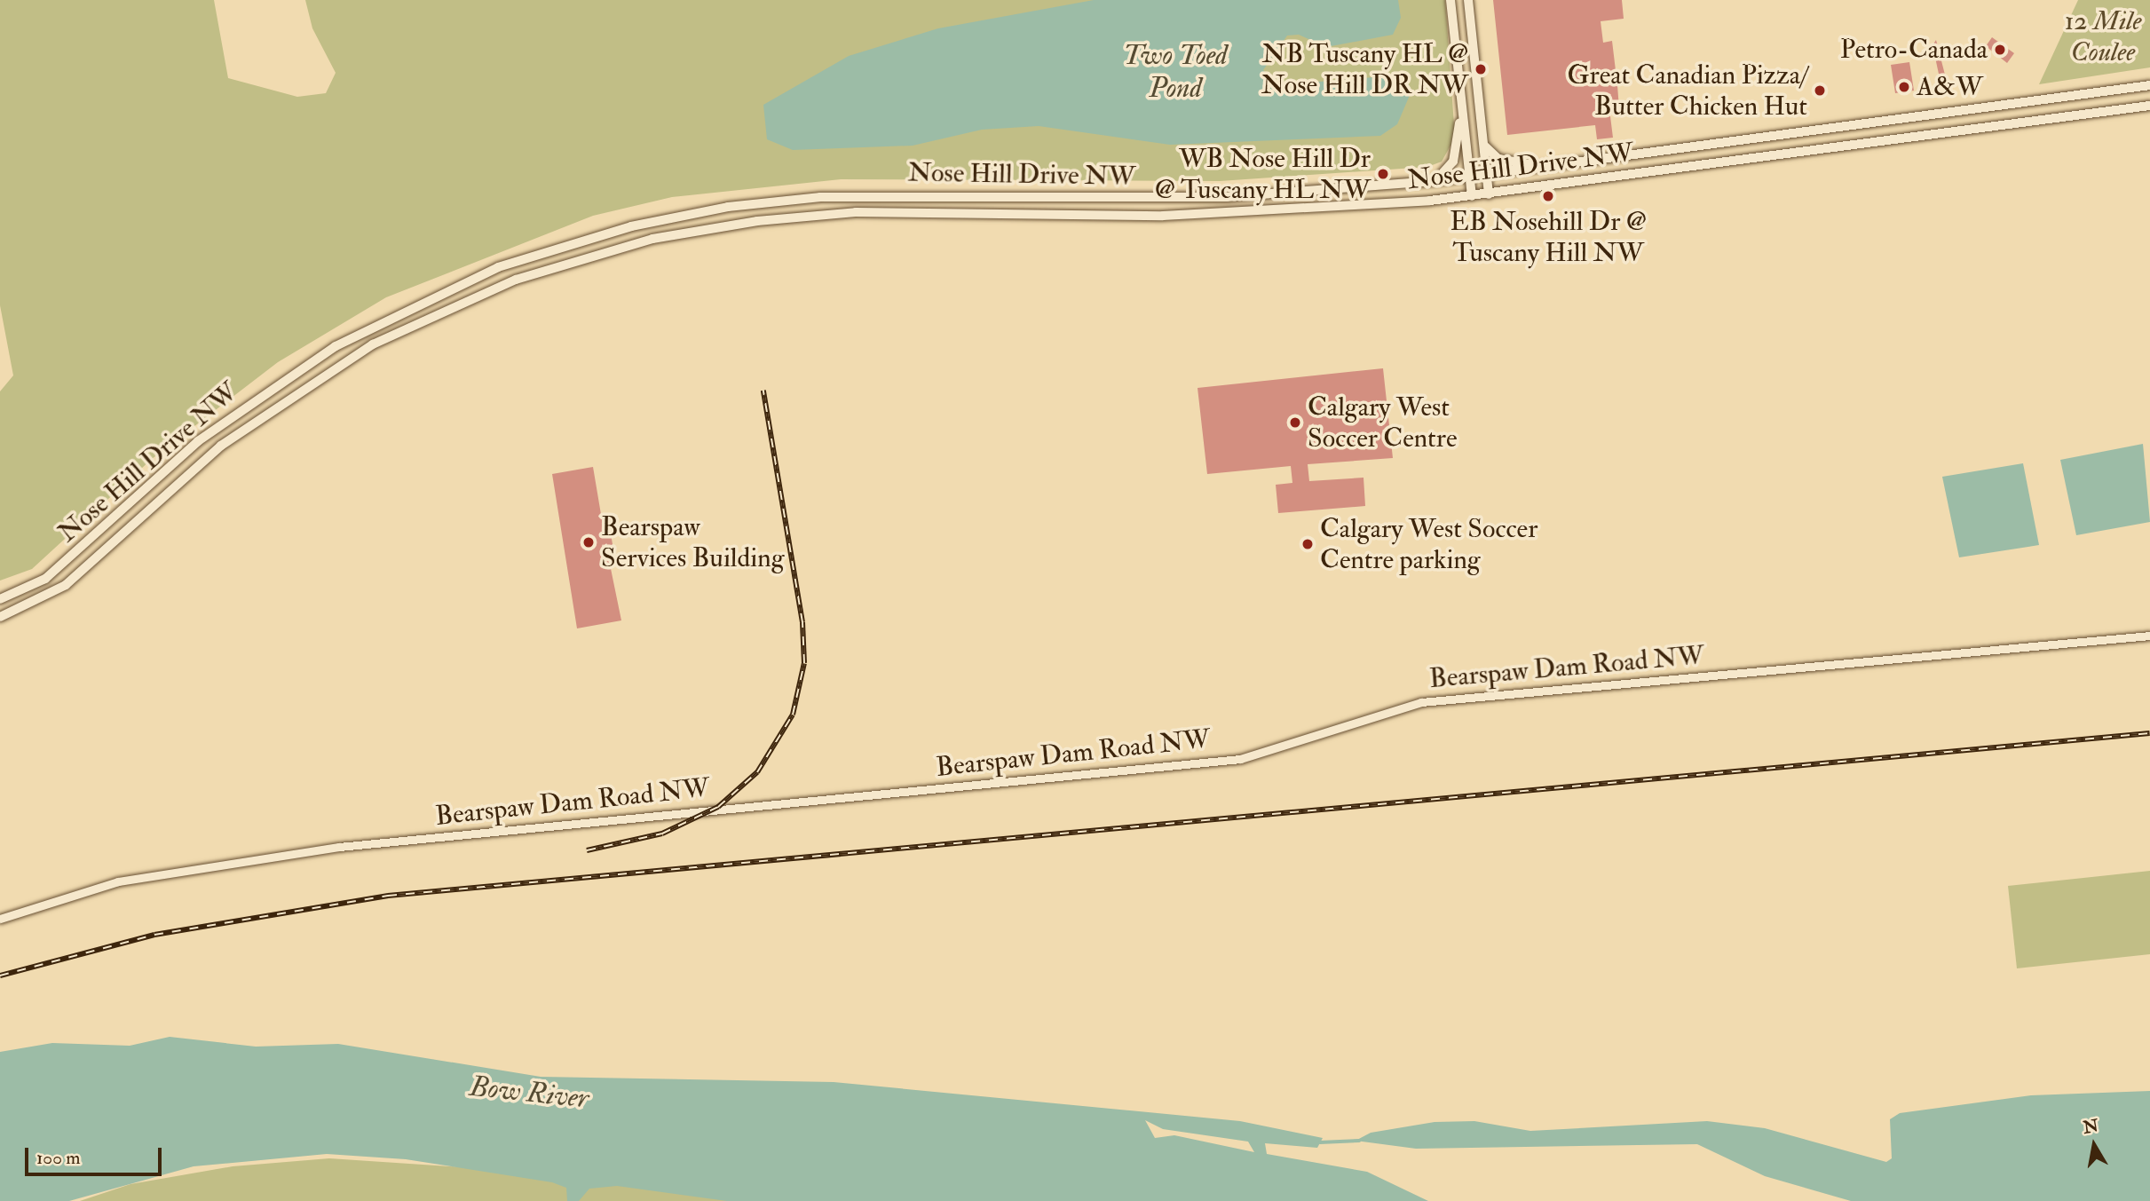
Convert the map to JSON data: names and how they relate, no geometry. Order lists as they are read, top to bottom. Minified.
{"streets":{"street":["Nose Hill Drive NW","Bearspaw Dam Road NW"]},"water":["Two Toed Pond","Bow River"],"parks":["12 Mile Coulee"],"places":["Petro-Canada","NB Tuscany HL @ Nose Hill DR NW","A&W","Great Canadian Pizza/ Butter Chicken Hut","WB Nose Hill Dr @ Tuscany HL NW","EB Nosehill Dr @ Tuscany Hill NW","Calgary West Soccer Centre","Bearspaw Services Building","Calgary West Soccer Centre parking"],"scale_bar":"100 m","north":"top"}
